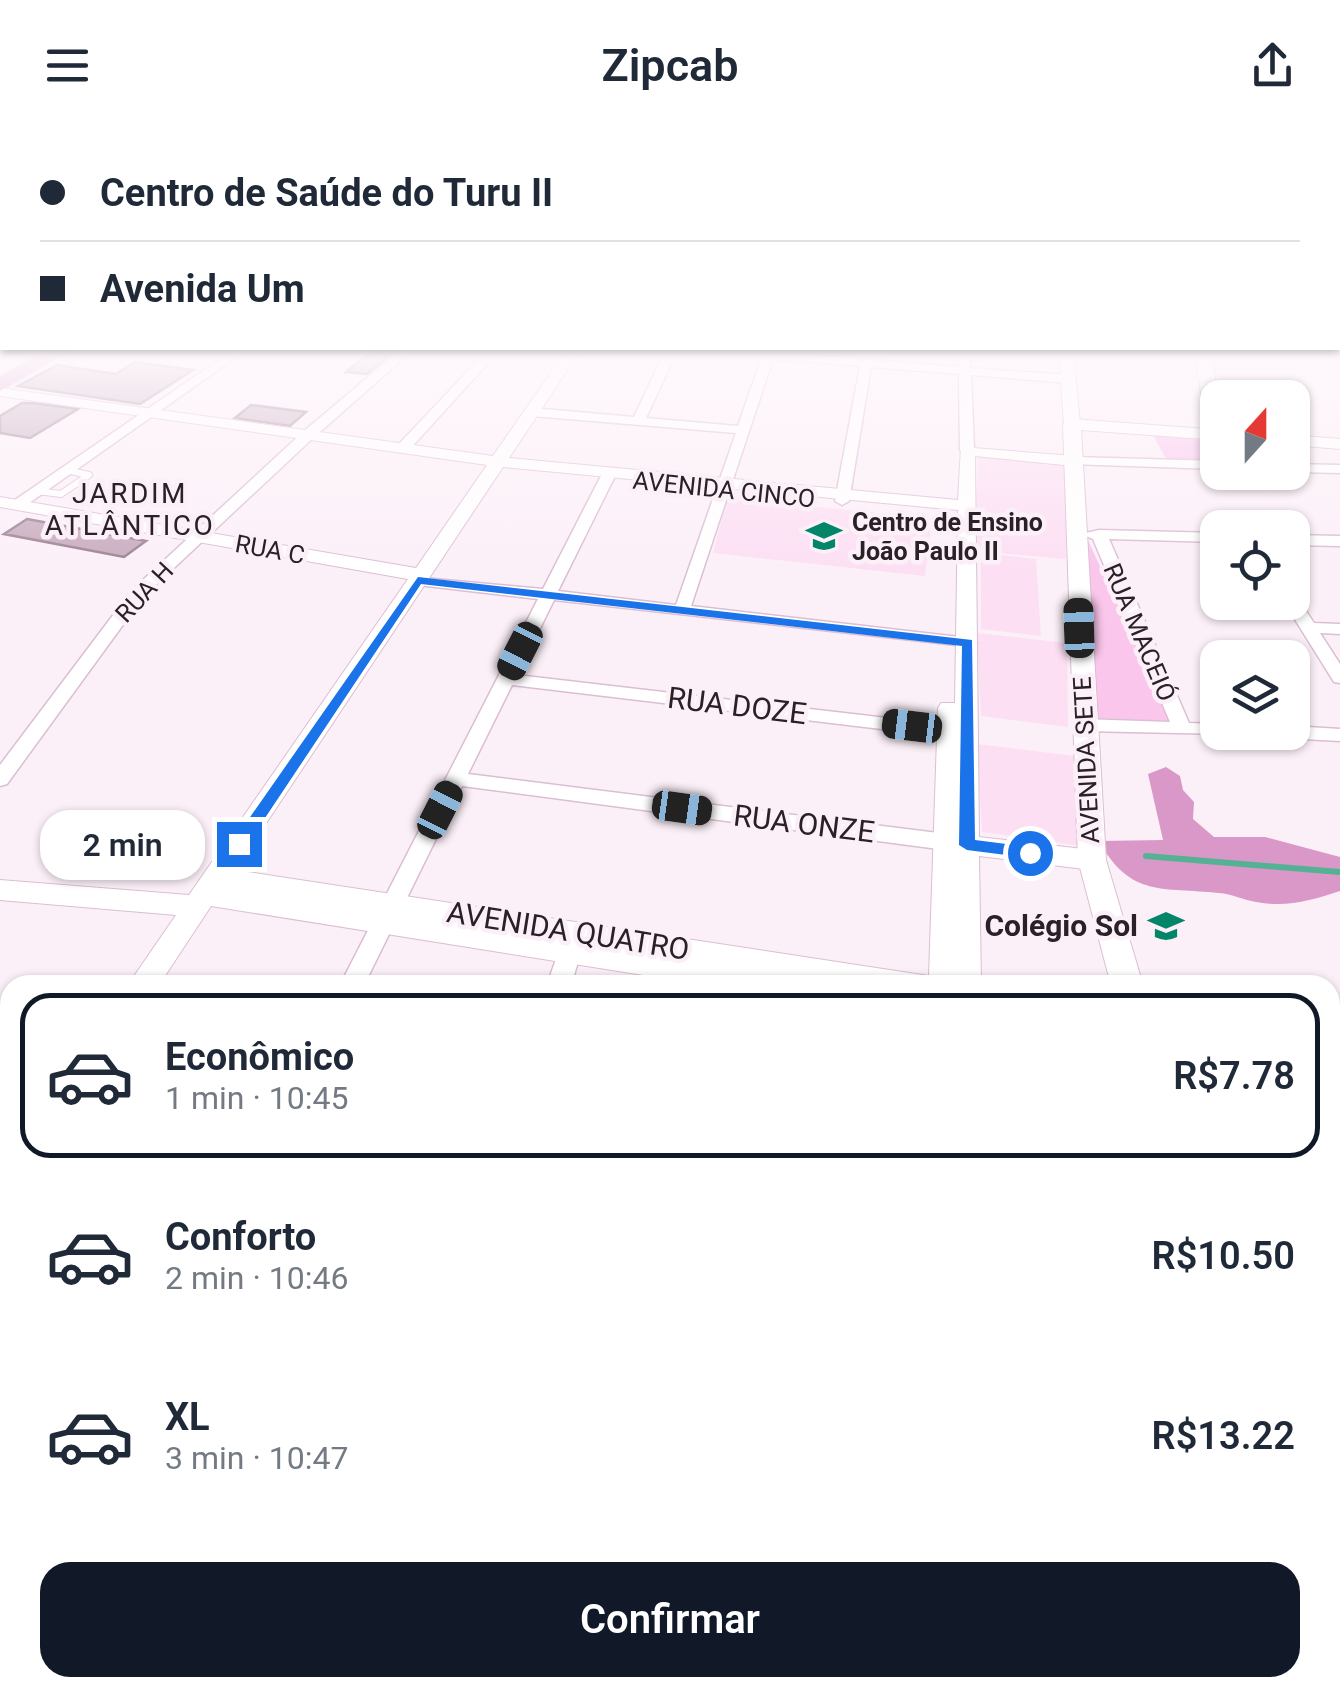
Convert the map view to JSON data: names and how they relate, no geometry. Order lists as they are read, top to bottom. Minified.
{"streets":{"main road":["AVENIDA SETE"],"street":["AVENIDA CINCO","RUA C","RUA H","RUA MACEIÓ","RUA DOZE","RUA ONZE","AVENIDA QUATRO"]},"crossings":[["AVENIDA CINCO","RUA H"],["RUA C","RUA H"],["RUA MACEIÓ","AVENIDA SETE"],["AVENIDA SETE","RUA ONZE"]],"districts":["JARDIM ATLÂNTICO"],"places":{"school or university":["Centro de Ensino João Paulo II","Colégio Sol"]},"north":"top","page":{"header":"Zipcab","banner":["Centro de Saúde do Turu II","Avenida Um"],"bubble":"2 min","list":[{"name":"Econômico","note":"1 min · 10:45","value":"R$7.78"},{"name":"Conforto","note":"2 min · 10:46","value":"R$10.50"},{"name":"XL","note":"3 min · 10:47","value":"R$13.22"}],"buttons":"Confirmar"}}
